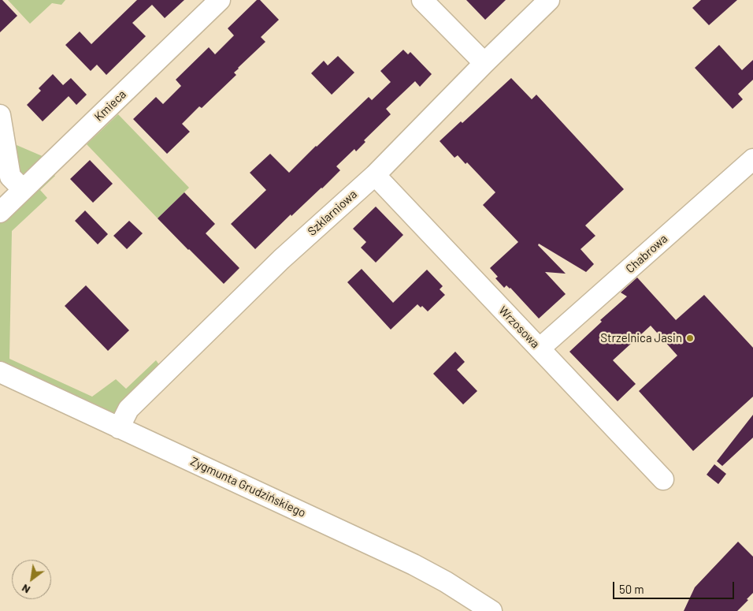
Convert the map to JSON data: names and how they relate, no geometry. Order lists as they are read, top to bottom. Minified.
{"streets":{"street":["Kmieca","Szklarniowa","Chabrowa","Wrzosowa","Zygmunta Grudzińskiego"]},"crossings":[["Szklarniowa","Wrzosowa"],["Szklarniowa","Zygmunta Grudzińskiego"],["Chabrowa","Wrzosowa"]],"places":["Strzelnica Jasin"],"scale_bar":"50 m","north":"bottom left"}
